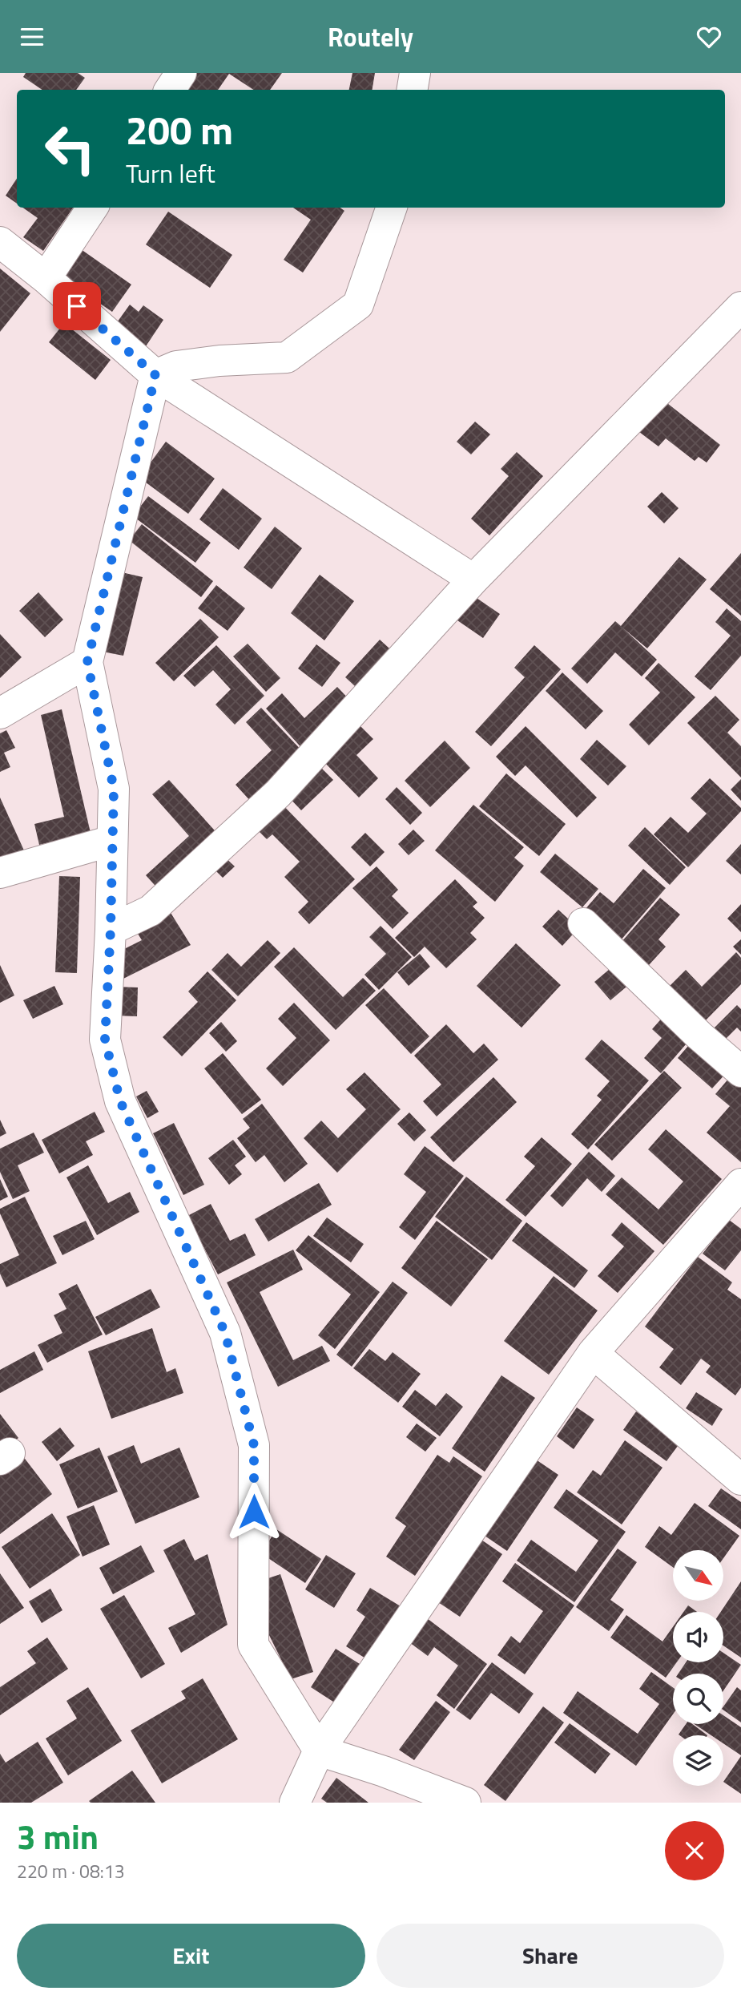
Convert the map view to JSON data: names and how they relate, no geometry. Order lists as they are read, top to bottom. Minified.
{"north":"bottom right","page":{"header":"Routely","turn":["200 m","Turn left"],"heading":["3 min","220 m · 08:13"],"buttons":["Exit","Share"]}}
